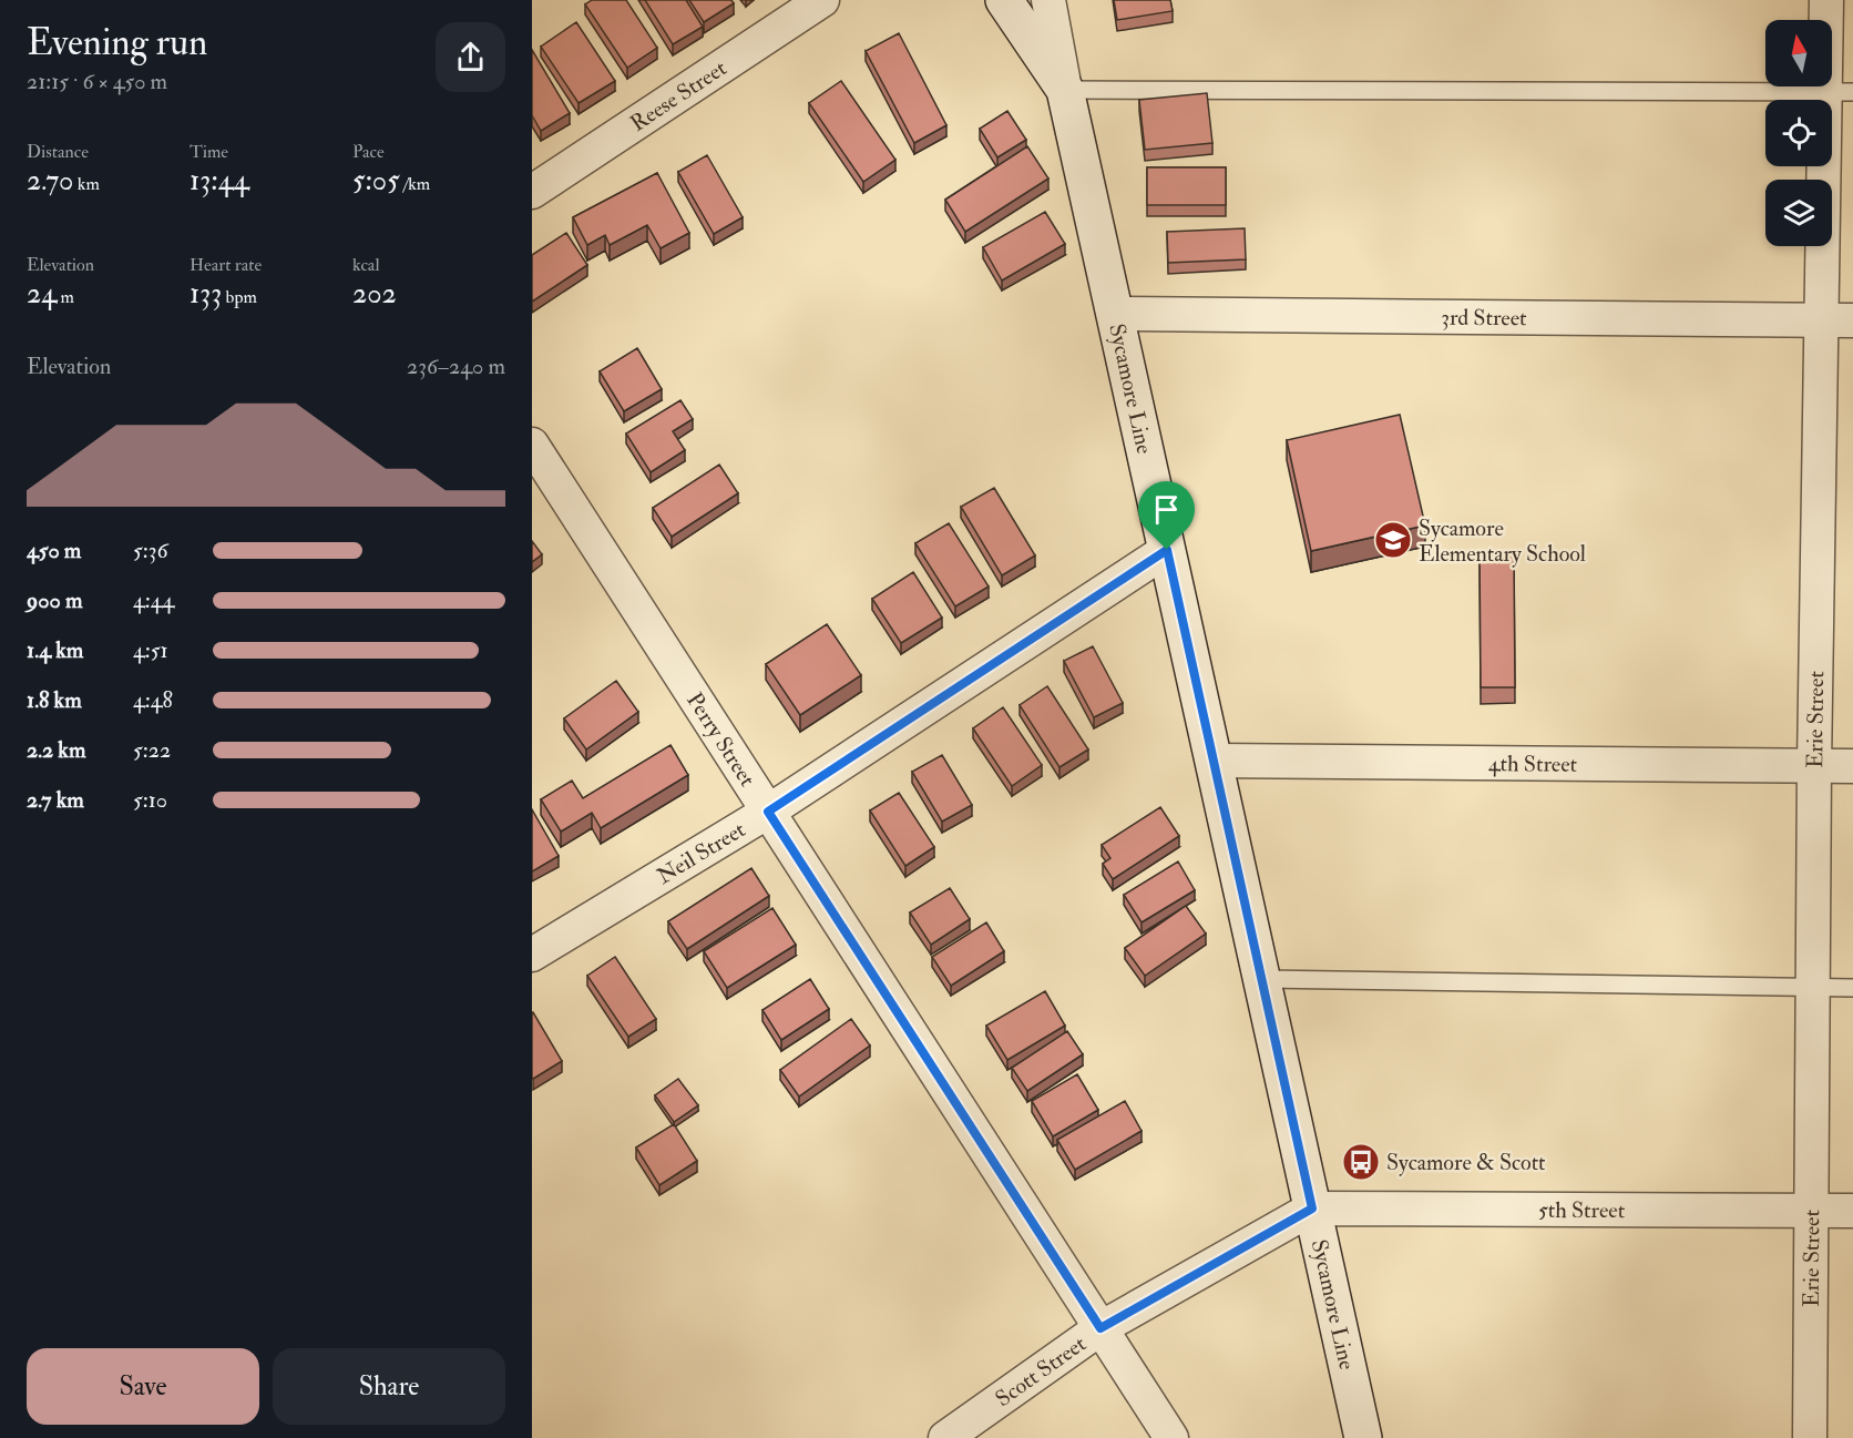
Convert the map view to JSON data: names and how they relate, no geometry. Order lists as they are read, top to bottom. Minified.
{"streets":{"street":["Reese Street","3rd Street","Sycamore Line","Erie Street","Perry Street","4th Street","Neil Street","5th Street","Scott Street"]},"crossings":[["3rd Street","Sycamore Line"],["3rd Street","Erie Street"],["Sycamore Line","4th Street"],["Sycamore Line","Neil Street"],["Sycamore Line","5th Street"],["Sycamore Line","Scott Street"],["Erie Street","4th Street"],["Erie Street","5th Street"],["Perry Street","Neil Street"],["Perry Street","Scott Street"],["5th Street","Scott Street"]],"places":{"school or university":["Sycamore Elementary School"],"bus stop":["Sycamore & Scott"]},"north":"top","page":{"heading":["Evening run","21:15 · 6 × 450 m"],"stats":[["Distance","2.70 km"],["Time","13:44"],["Pace","5:05 /km"],["Elevation","24 m"],["Heart rate","133 bpm"],["kcal","202"]],"chart":["Elevation","236–240 m"],"list":[{"name":"450 m","note":"5:36"},{"name":"900 m","note":"4:44"},{"name":"1.4 km","note":"4:51"},{"name":"1.8 km","note":"4:48"},{"name":"2.2 km","note":"5:22"},{"name":"2.7 km","note":"5:10"}],"buttons":["Save","Share"]}}
